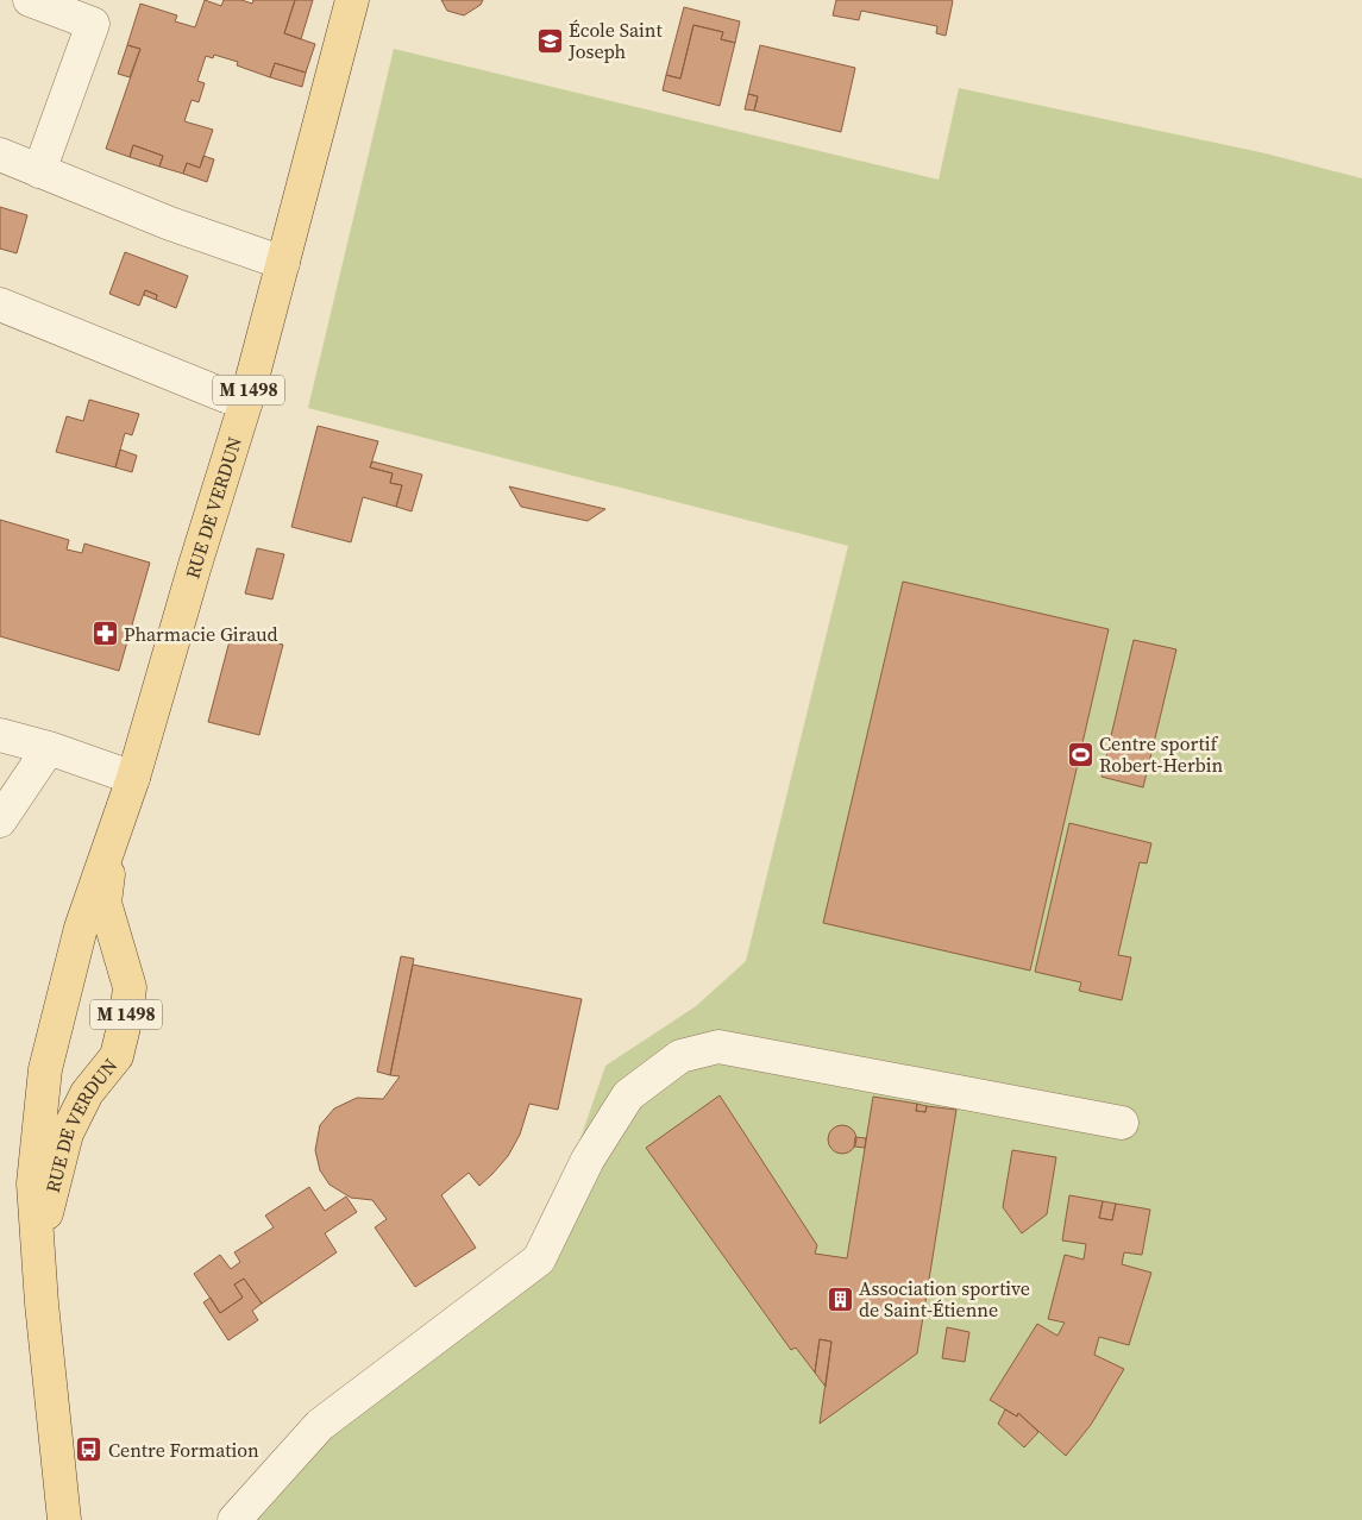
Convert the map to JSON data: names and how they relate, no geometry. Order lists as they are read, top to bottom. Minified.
{"streets":{"main road":["M 1498","RUE DE VERDUN"]},"places":{"school or university":["École Saint Joseph"],"pharmacy":["Pharmacie Giraud"],"sports":["Centre sportif Robert-Herbin"],"building":["Association sportive de Saint-Étienne"],"bus stop":["Centre Formation"]}}
